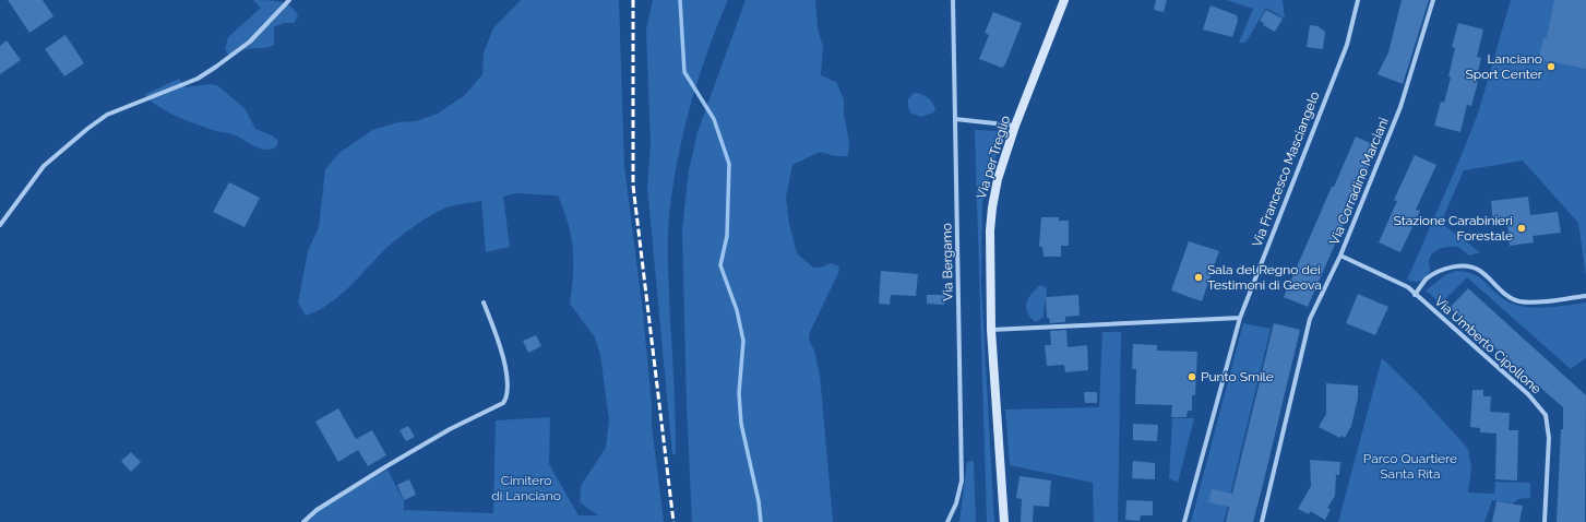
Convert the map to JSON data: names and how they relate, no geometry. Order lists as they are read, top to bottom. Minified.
{"streets":{"main road":["Via per Treglio"],"street":["Via Francesco Masciangelo","Via Corradino Marciani","Via Bergamo","Via Umberto Cipollone"]},"crossings":[["Via Corradino Marciani","Via Umberto Cipollone"]],"parks":["Parco Quartiere Santa Rita","Cimitero di Lanciano"],"places":["Lanciano Sport Center","Stazione Carabinieri Forestale","Sala del Regno dei Testimoni di Geova","Punto Smile"]}
